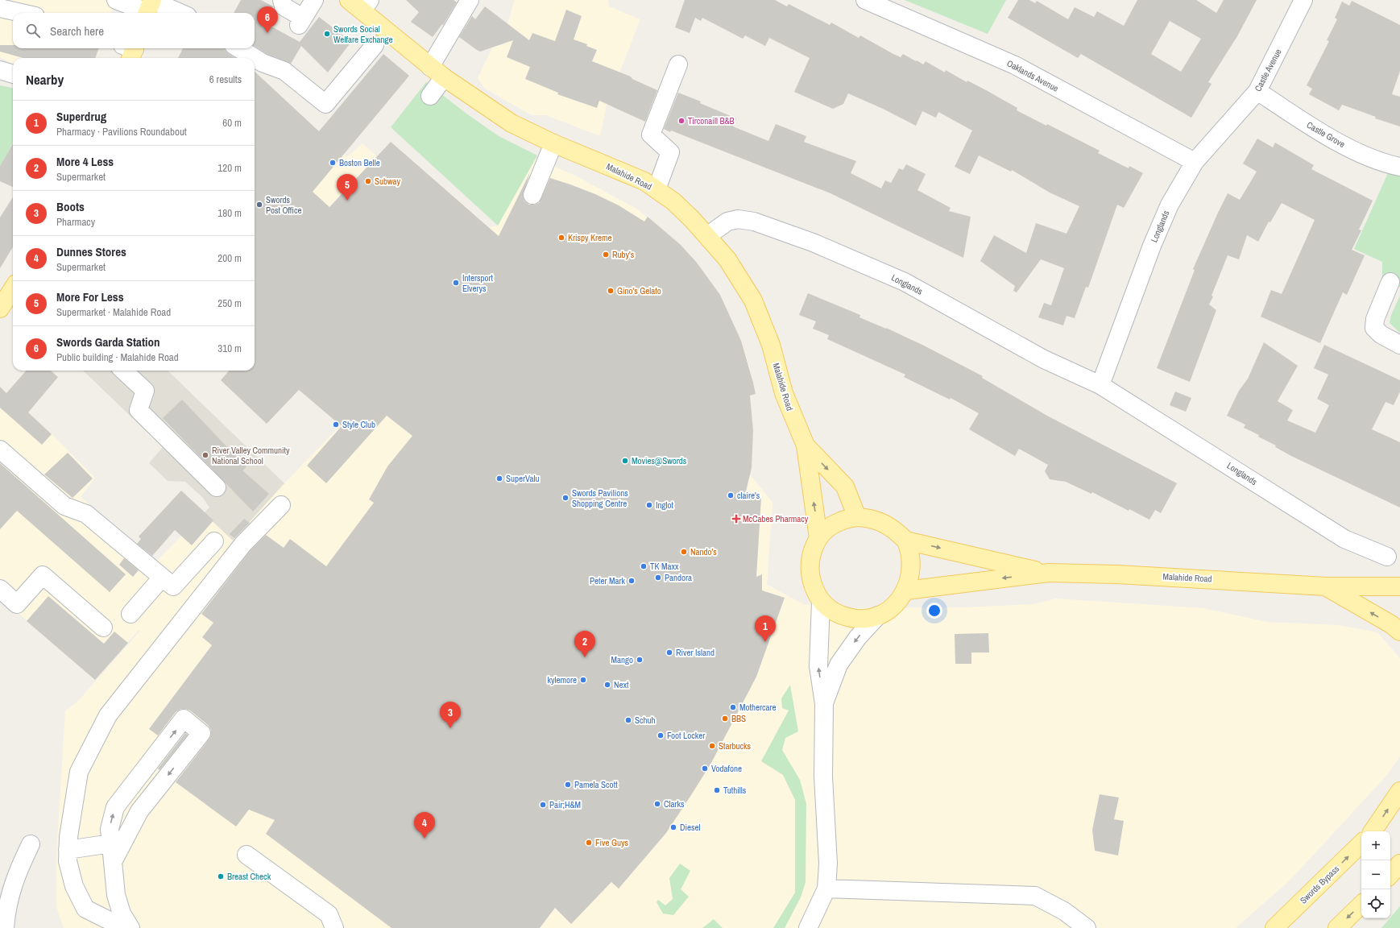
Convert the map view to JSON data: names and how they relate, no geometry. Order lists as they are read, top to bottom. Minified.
{"streets":{"main road":["Malahide Road","Swords Bypass"],"street":["Castle Avenue","Oaklands Avenue","Castle Grove","Longlands"]},"crossings":[["Castle Avenue","Oaklands Avenue"],["Castle Avenue","Castle Grove"],["Castle Avenue","Longlands"],["Oaklands Avenue","Longlands"],["Malahide Road","Longlands"]],"one_way":["Swords Bypass"],"places":{"other":["Swords Social Welfare Exchange","Tirconaill B&B","Boston Belle","Subway","Swords Post Office","Krispy Kreme","Ruby's","Intersport Elverys","Gino's Gelato","Style Club","River Valley Community National School","Movies@Swords","SuperValu","claire's","Swords Pavilions Shopping Centre","Inglot","Nando's","TK Maxx","Pandora","Peter Mark","River Island","Mango","kylemore","Next","Mothercare","BBS","Schuh","Foot Locker","Starbucks","Vodafone","Pamela Scott","Tuthills","Clarks","Pair;H&M","Diesel","Five Guys","Breast Check"],"health":["McCabes Pharmacy"]},"page":{"pins":["6","5","1","2","3","4"],"search":"Search here","heading":["Nearby","6 results"],"list":[{"mark":"1","name":"Superdrug","note":"Pharmacy · Pavilions Roundabout","value":"60 m"},{"mark":"2","name":"More 4 Less","note":"Supermarket","value":"120 m"},{"mark":"3","name":"Boots","note":"Pharmacy","value":"180 m"},{"mark":"4","name":"Dunnes Stores","note":"Supermarket","value":"200 m"},{"mark":"5","name":"More For Less","note":"Supermarket · Malahide Road","value":"250 m"},{"mark":"6","name":"Swords Garda Station","note":"Public building · Malahide Road","value":"310 m"}],"map_buttons":["+","−"]}}
